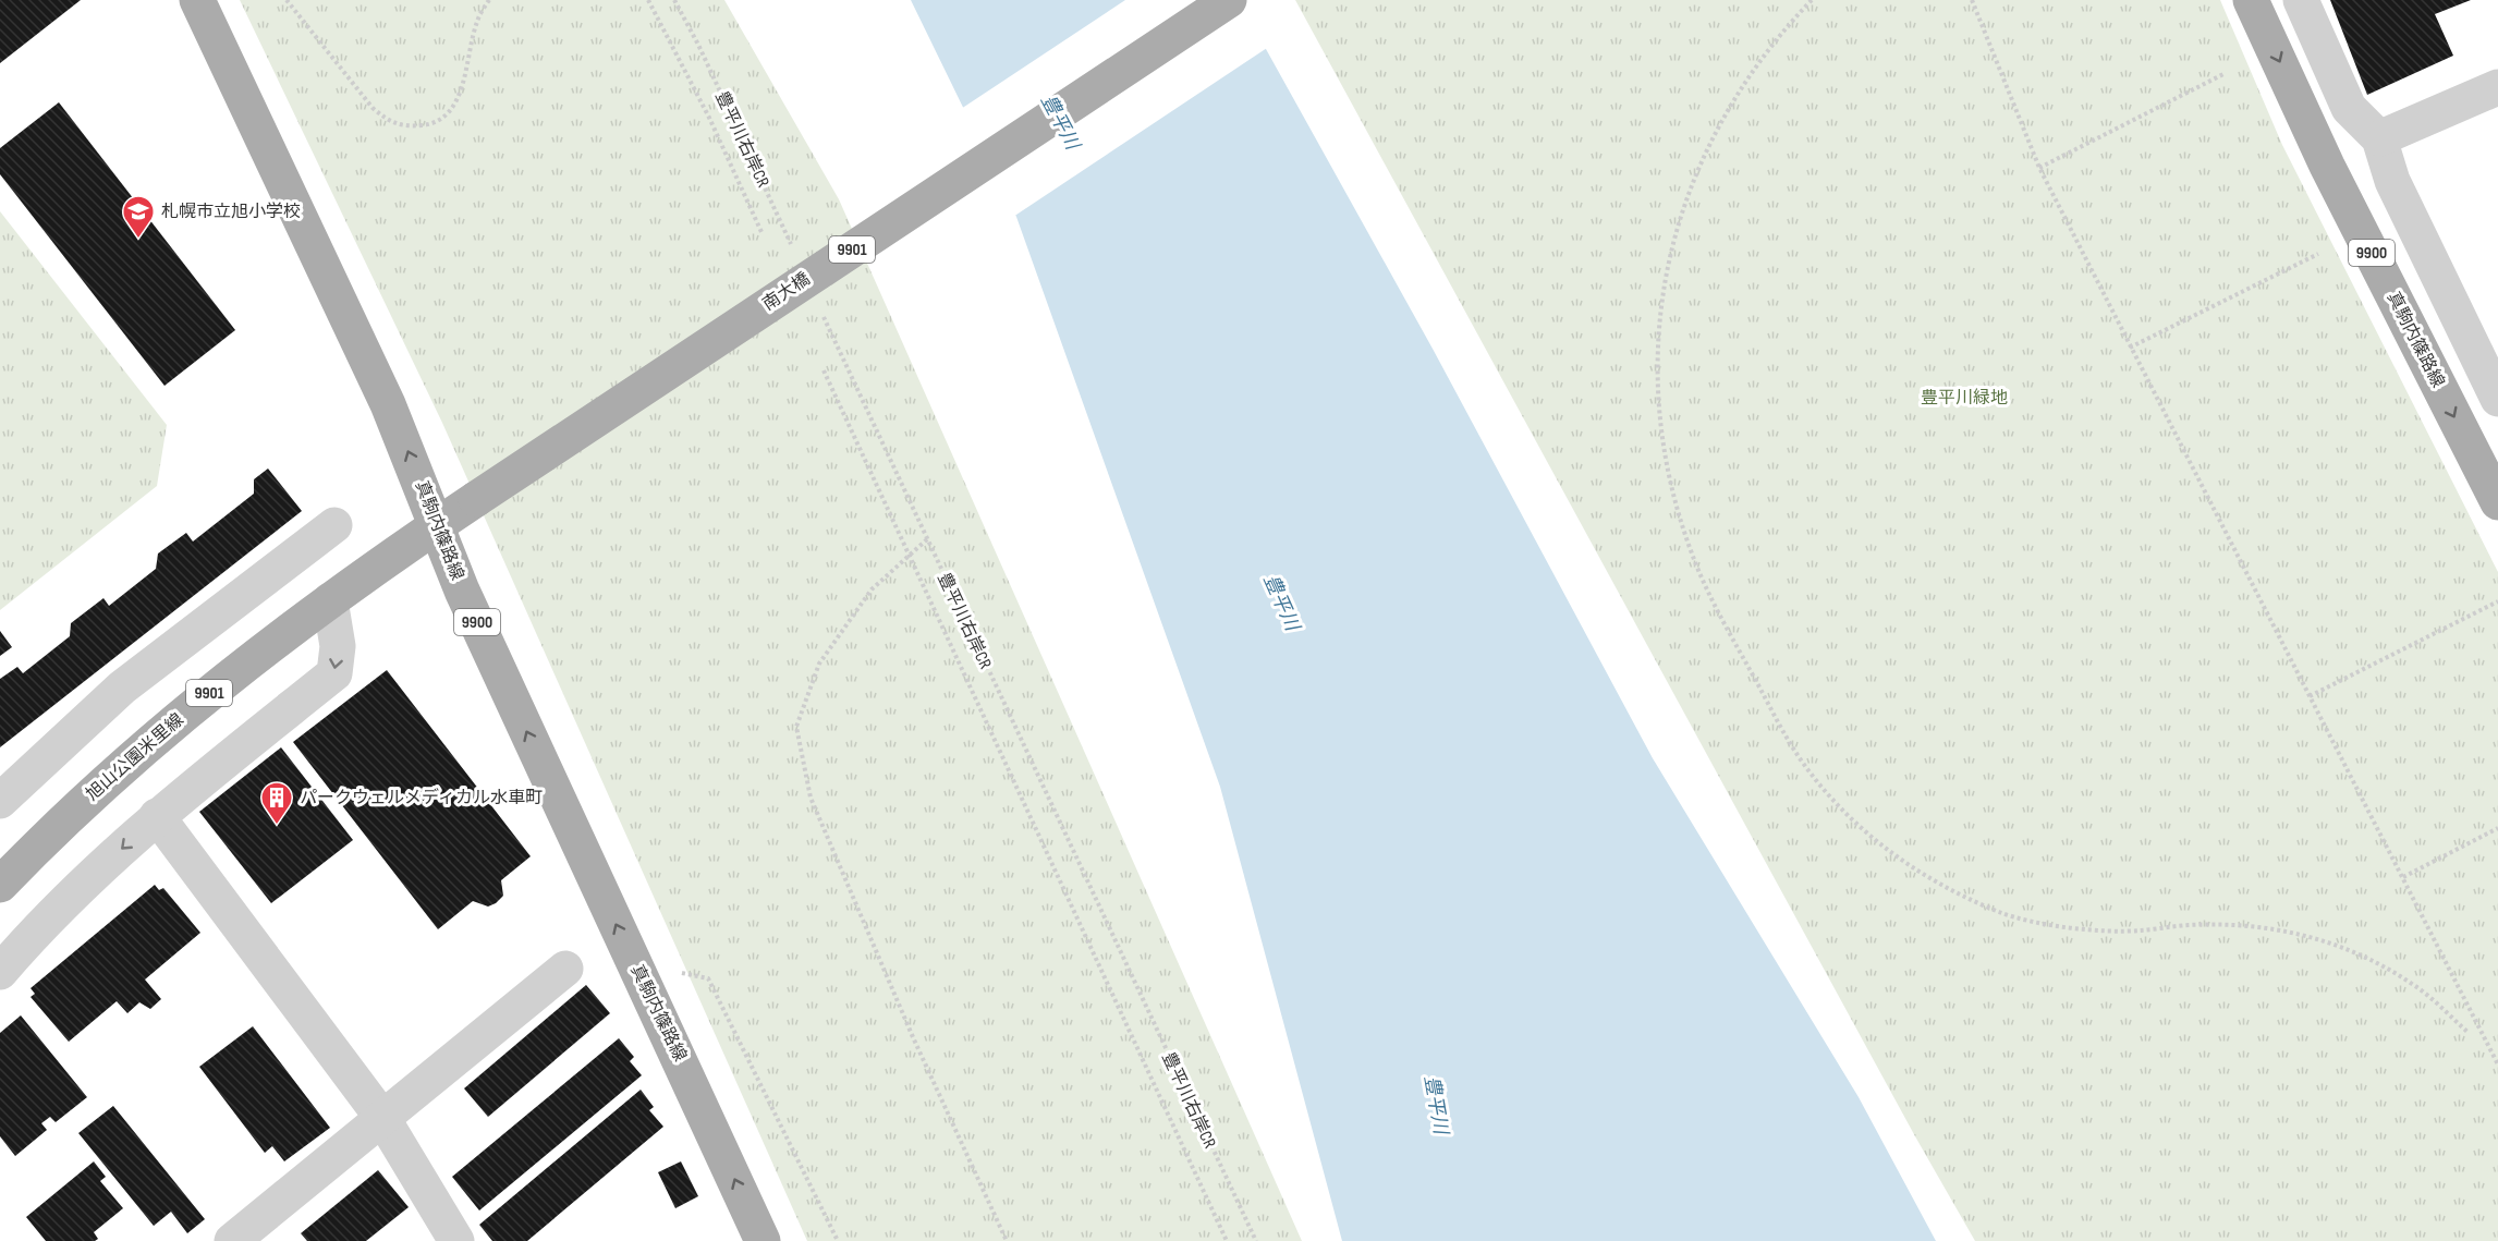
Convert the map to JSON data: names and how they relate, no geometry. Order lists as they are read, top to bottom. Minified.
{"streets":{"main road":["9901","9900","南大橋","真駒内篠路線","旭山公園米里線"],"path":["豊平川右岸CR"]},"crossings":[["南大橋","真駒内篠路線"],["南大橋","旭山公園米里線"],["真駒内篠路線","旭山公園米里線"]],"water":["豊平川"],"parks":["豊平川緑地"],"places":{"school or university":["札幌市立旭小学校"],"building":["パークウェルメディカル水車町"]}}
